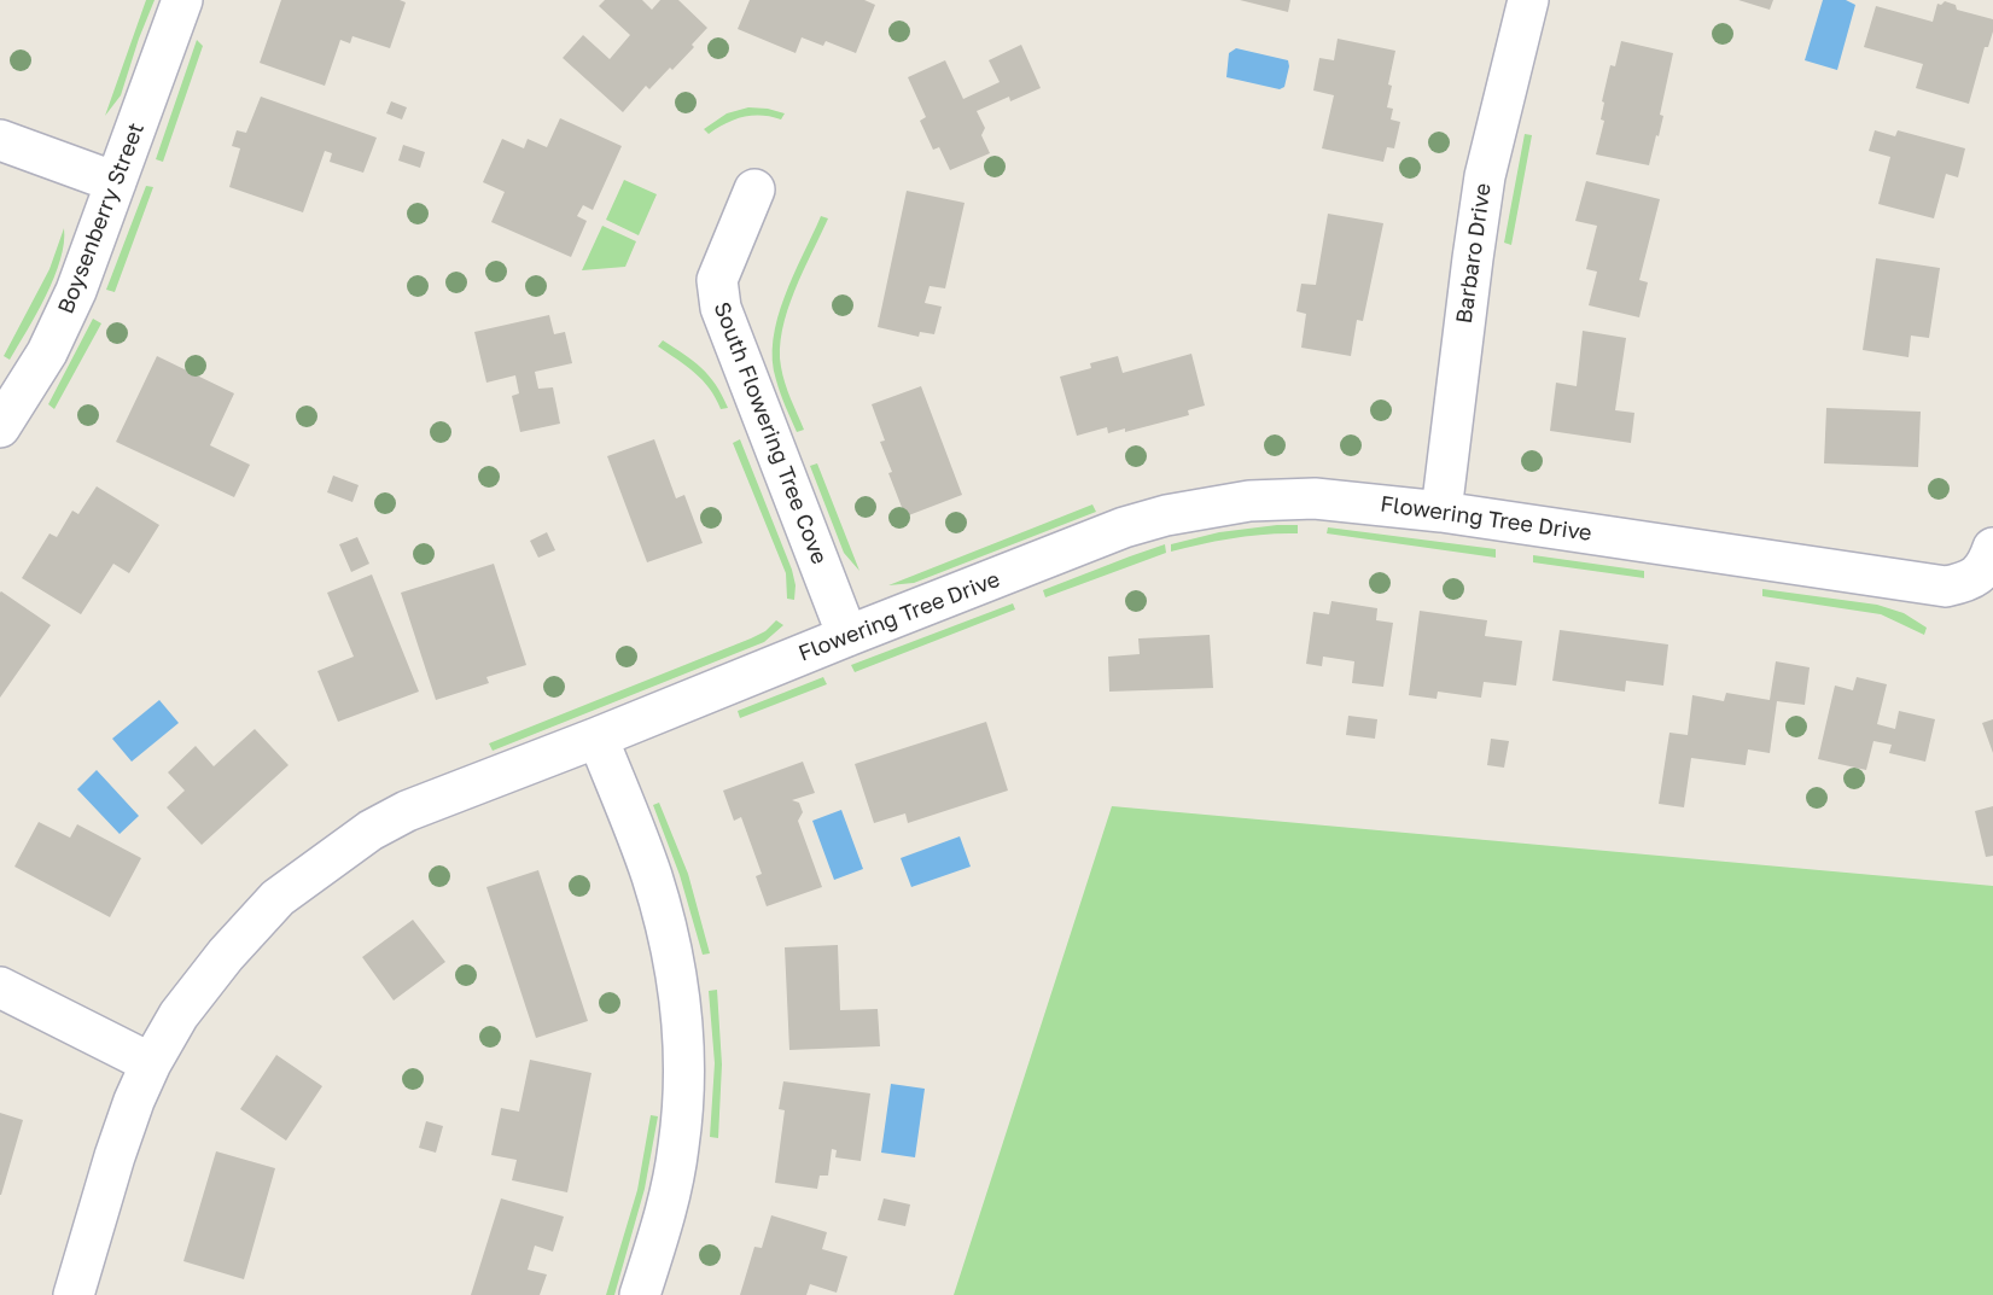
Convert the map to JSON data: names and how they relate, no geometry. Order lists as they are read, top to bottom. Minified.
{"streets":{"street":["Boysenberry Street","Barbaro Drive","South Flowering Tree Cove","Flowering Tree Drive"]},"crossings":[["Barbaro Drive","Flowering Tree Drive"],["South Flowering Tree Cove","Flowering Tree Drive"]]}
